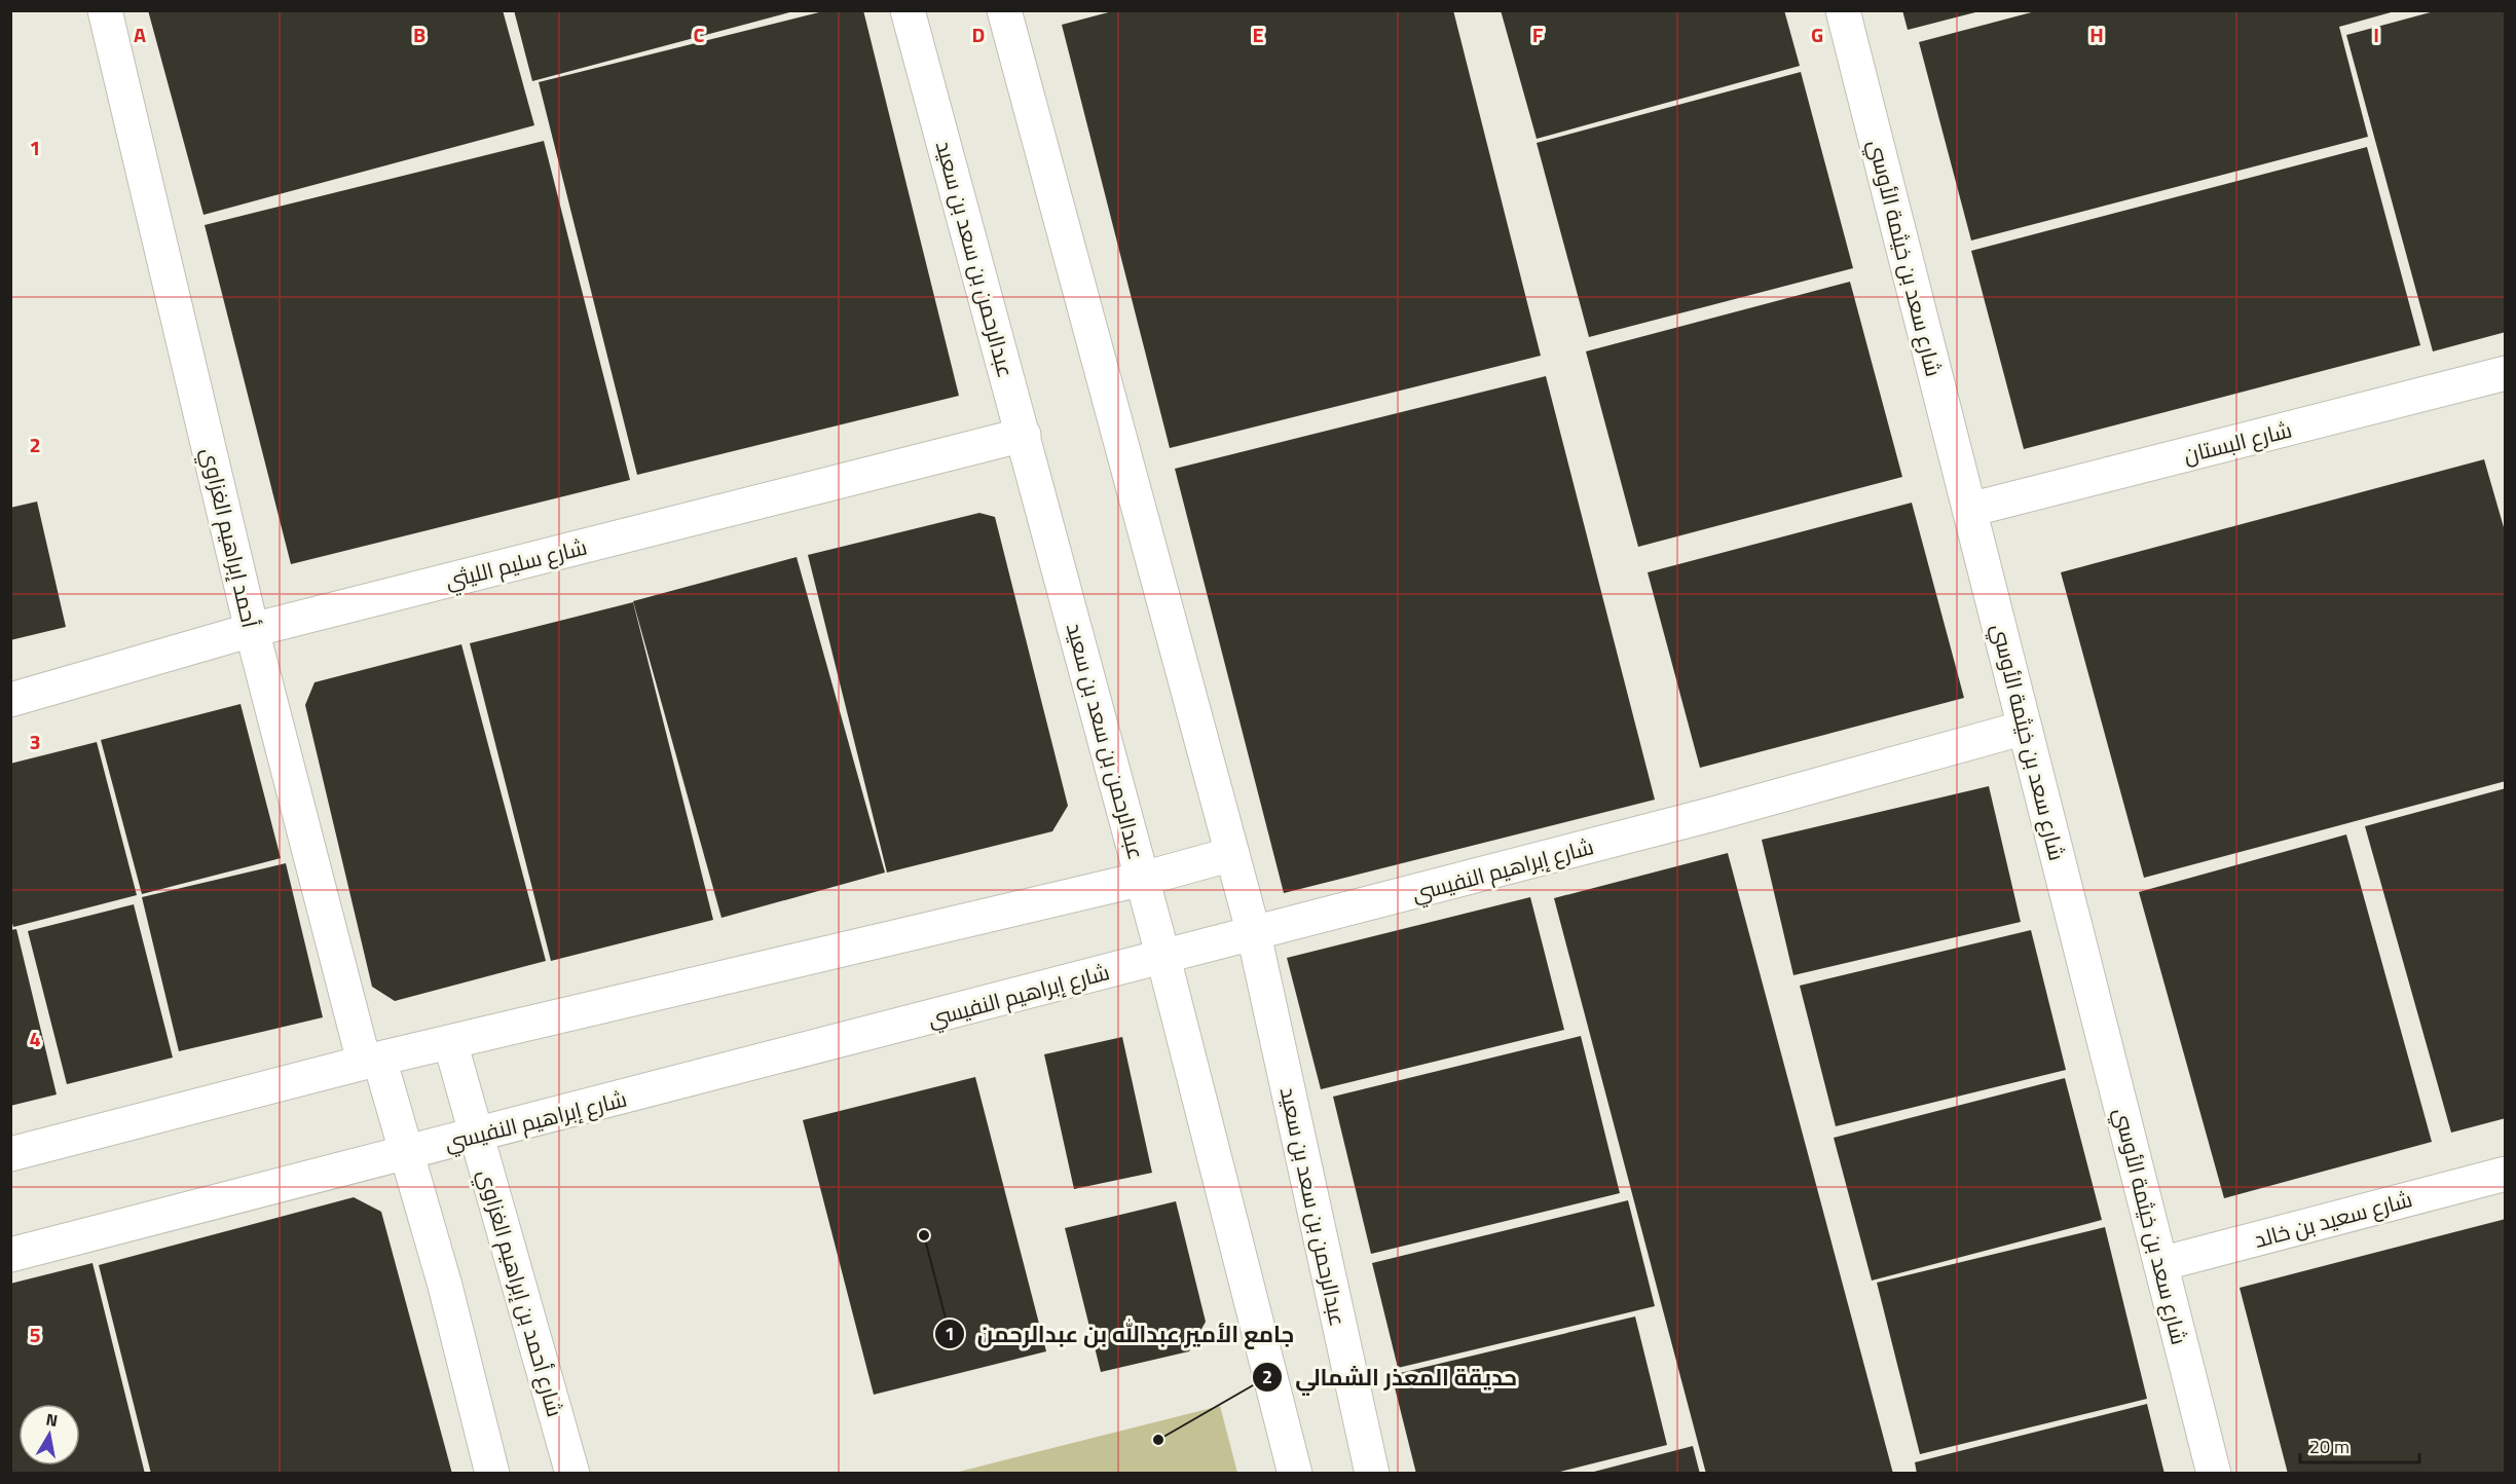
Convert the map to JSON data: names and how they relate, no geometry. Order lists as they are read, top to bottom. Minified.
{"streets":{"street":["شارع سعد بن خيثمة الأوسي","عبدالرحمن بن سعد بن سعيد","شارع البستان","أحمد إبراهيم الغزاوي","شارع سليم الليثي","شارع إبراهيم النفيسي","شارع سعيد بن خالد","شارع أحمد بن إبراهيم الغزاوي"]},"crossings":[["شارع سعد بن خيثمة الأوسي","شارع البستان"],["شارع سعد بن خيثمة الأوسي","شارع إبراهيم النفيسي"],["شارع سعد بن خيثمة الأوسي","شارع سعيد بن خالد"],["عبدالرحمن بن سعد بن سعيد","شارع سليم الليثي"],["عبدالرحمن بن سعد بن سعيد","شارع إبراهيم النفيسي"],["أحمد إبراهيم الغزاوي","شارع سليم الليثي"],["شارع إبراهيم النفيسي","شارع أحمد بن إبراهيم الغزاوي"]],"places":["جامع الأمير عبدالله بن عبدالرحمن","حديقة المعذر الشمالي"],"scale_bar":"20 m","north":"top","grid":{"columns":["A","B","C","D","E","F","G","H","I"],"rows":["1","2","3","4","5"]}}
